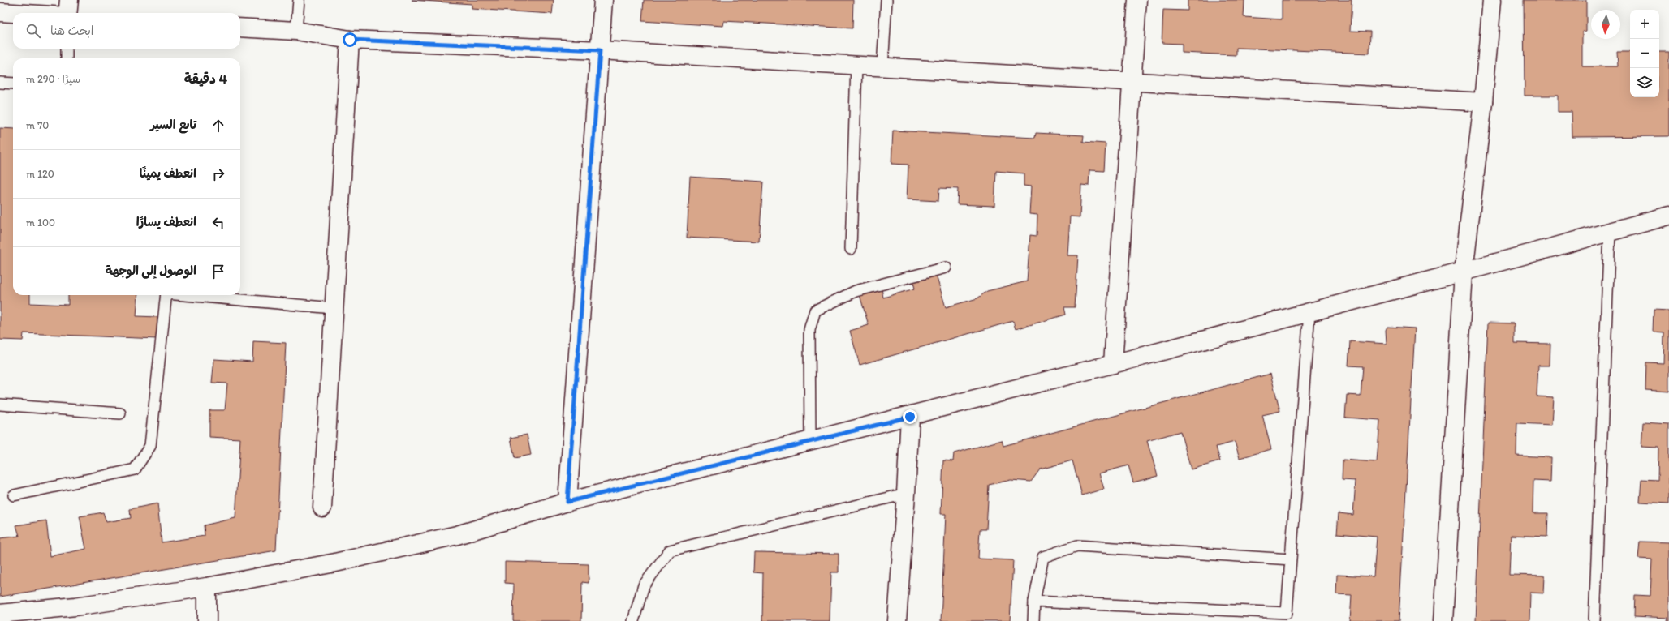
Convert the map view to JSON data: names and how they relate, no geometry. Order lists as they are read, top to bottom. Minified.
{"north":"bottom","page":{"map_buttons":["+","−"],"search":"ابحث هنا","heading":["4 دقيقة","سيرًا · 290 m"],"list":[["تابع السير","70 m"],["انعطف يمينًا","120 m"],["انعطف يسارًا","100 m"],"الوصول إلى الوجهة"]}}
